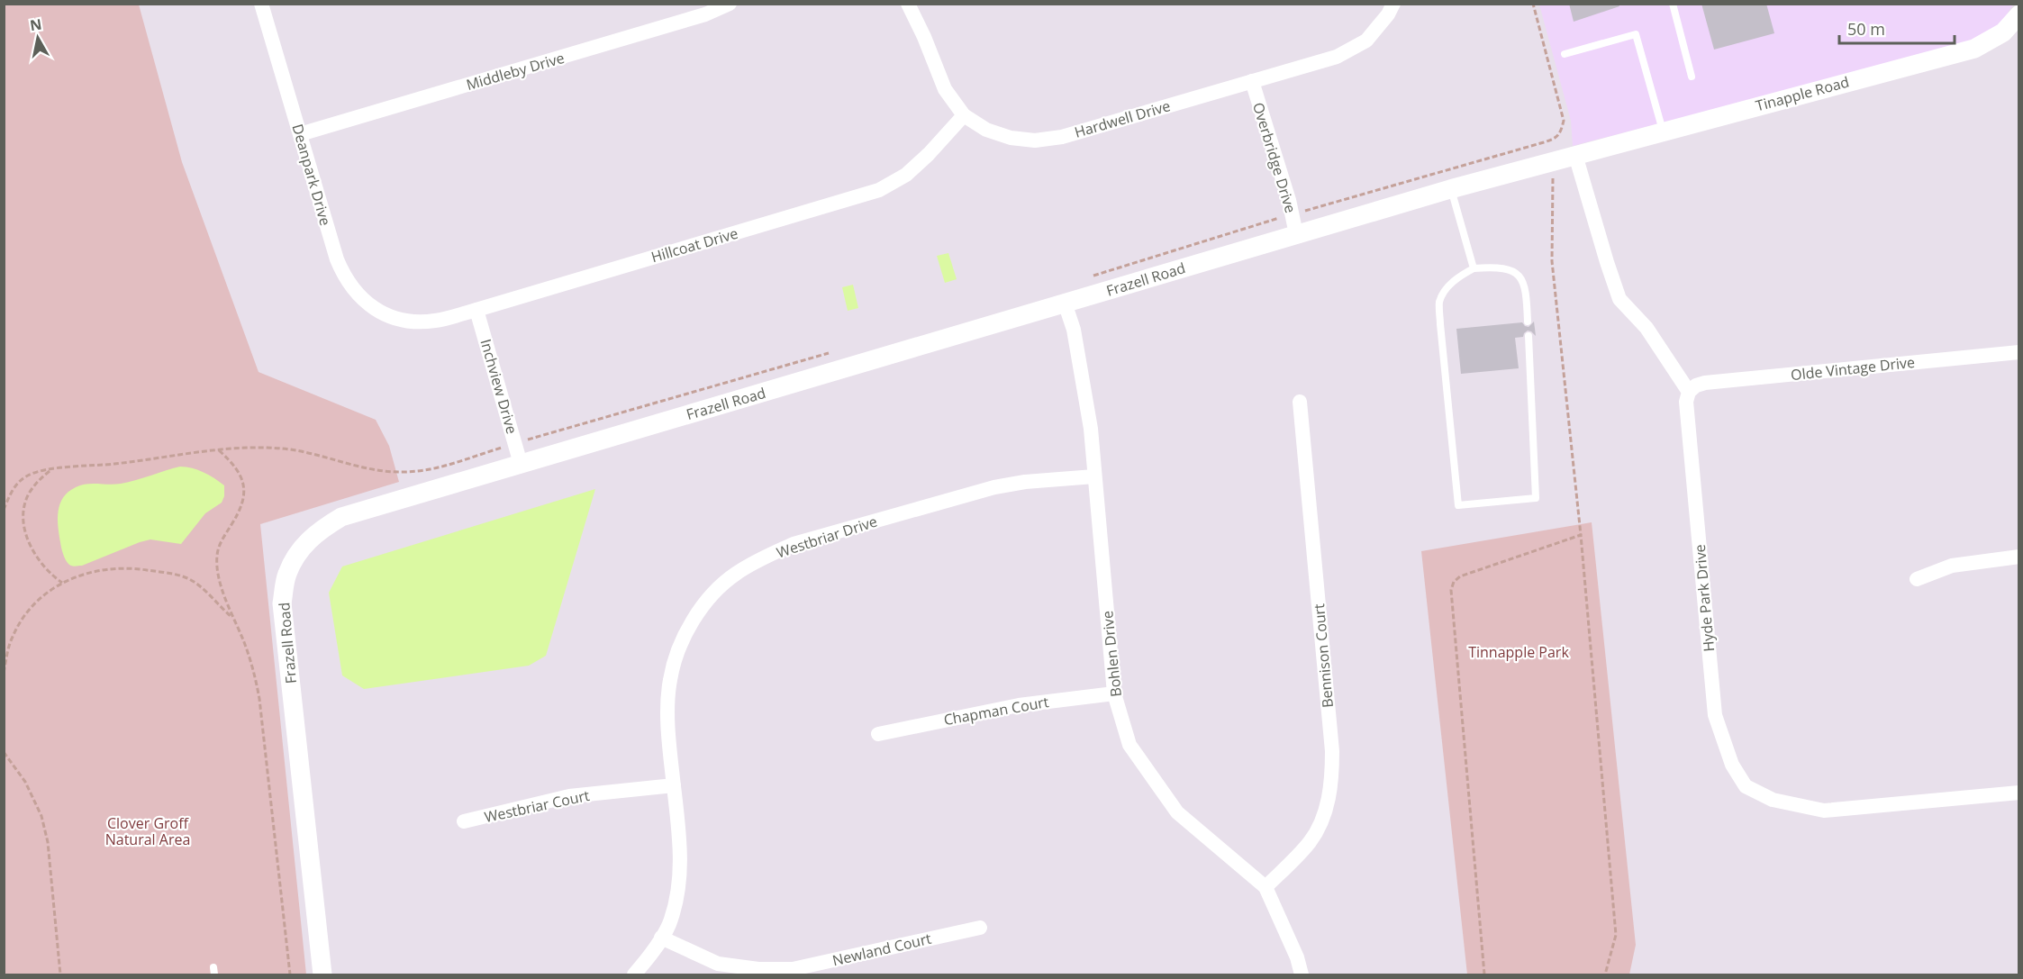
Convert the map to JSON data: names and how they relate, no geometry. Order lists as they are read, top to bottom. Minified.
{"streets":{"street":["Middleby Drive","Tinapple Road","Hardwell Drive","Overbridge Drive","Deanpark Drive","Hillcoat Drive","Frazell Road","Olde Vintage Drive","Inchview Drive","Westbriar Drive","Hyde Park Drive","Bohlen Drive","Bennison Court","Chapman Court","Westbriar Court","Newland Court"]},"crossings":[["Middleby Drive","Deanpark Drive"],["Tinapple Road","Frazell Road"],["Hardwell Drive","Overbridge Drive"],["Hardwell Drive","Hillcoat Drive"],["Overbridge Drive","Frazell Road"],["Deanpark Drive","Hillcoat Drive"],["Hillcoat Drive","Inchview Drive"],["Frazell Road","Inchview Drive"],["Frazell Road","Bohlen Drive"],["Olde Vintage Drive","Hyde Park Drive"],["Westbriar Drive","Bohlen Drive"],["Westbriar Drive","Westbriar Court"],["Westbriar Drive","Newland Court"],["Bohlen Drive","Bennison Court"],["Bohlen Drive","Chapman Court"]],"parks":["Tinnapple Park","Clover Groff Natural Area"],"scale_bar":"50 m","north":"top"}
